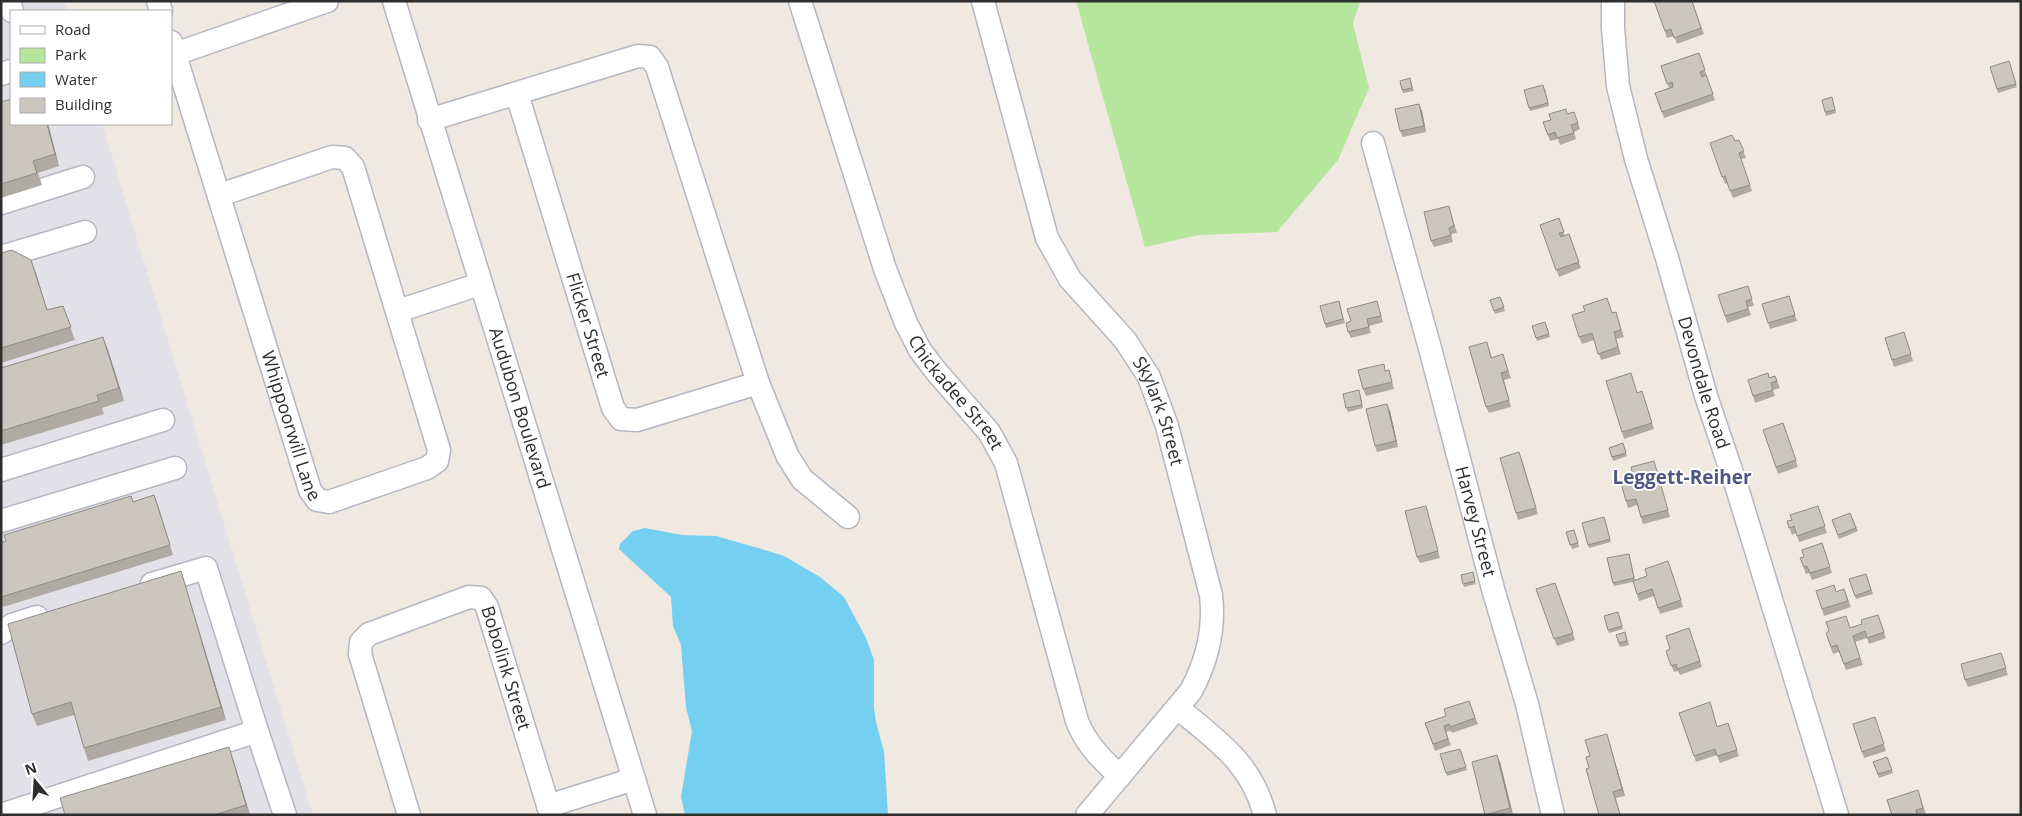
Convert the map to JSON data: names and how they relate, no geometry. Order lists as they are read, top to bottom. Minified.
{"streets":{"street":["Flicker Street","Devondale Road","Chickadee Street","Audubon Boulevard","Skylark Street","Whippoorwill Lane","Harvey Street","Bobolink Street"]},"crossings":[["Chickadee Street","Skylark Street"],["Audubon Boulevard","Bobolink Street"]],"districts":["Leggett-Reiher"],"legend":["Road","Park","Water","Building"],"north":"top"}
